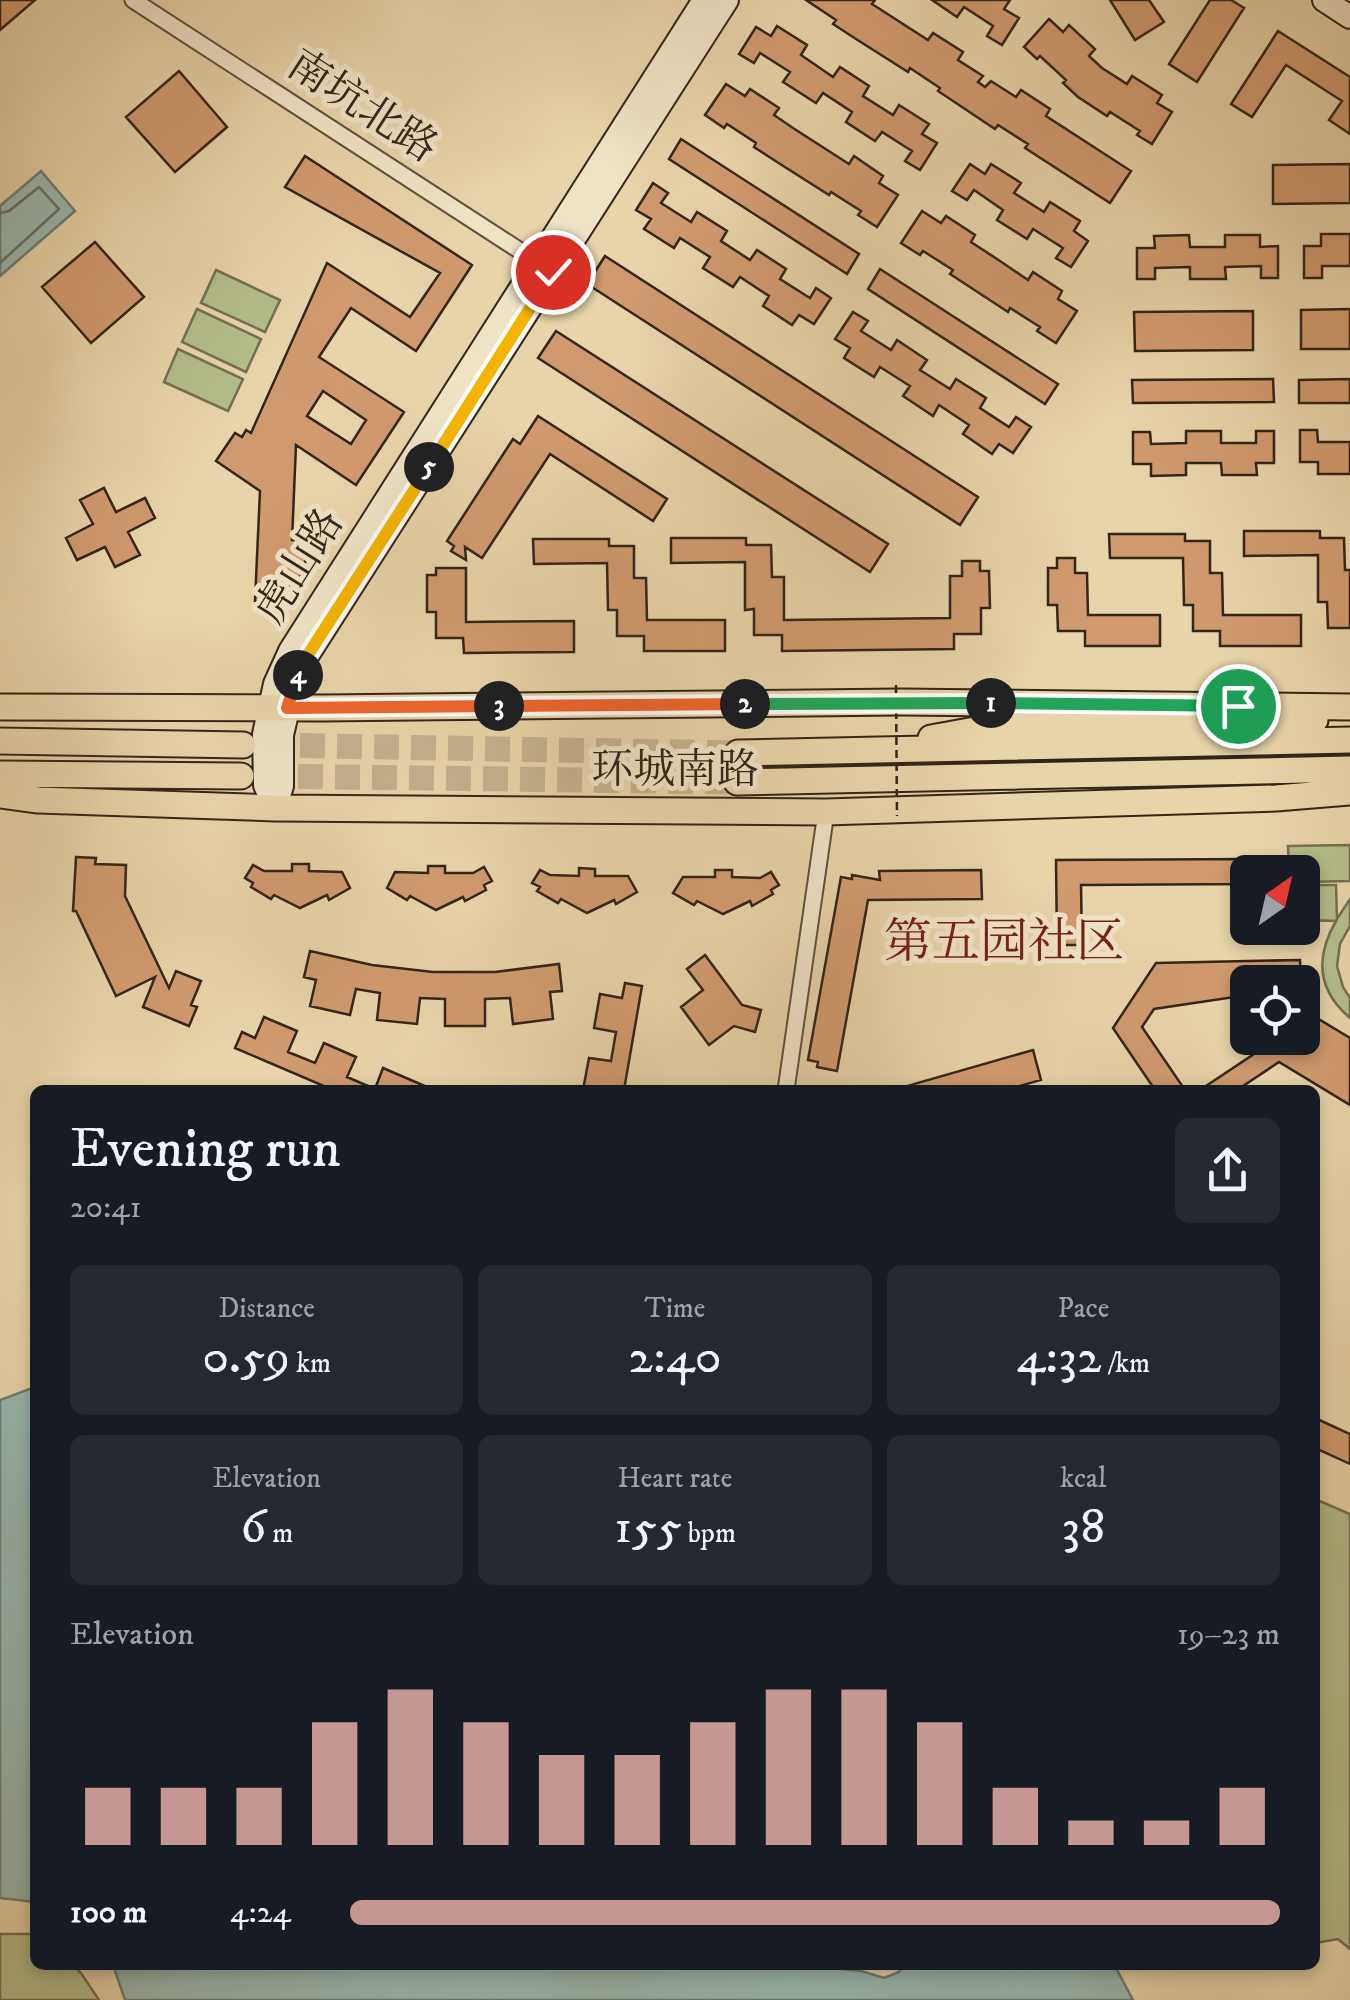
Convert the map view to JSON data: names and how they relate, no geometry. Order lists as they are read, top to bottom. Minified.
{"streets":{"main road":["环城南路"],"street":["南坑北路","虎山路"]},"crossings":[["南坑北路","虎山路"],["虎山路","环城南路"]],"districts":["第五园社区"],"north":"top right","page":{"pins":["5","4","1","2","3"],"heading":["Evening run","20:41"],"stats":[["Distance","0.59 km"],["Time","2:40"],["Pace","4:32 /km"],["Elevation","6 m"],["Heart rate","155 bpm"],["kcal","38"]],"chart":["Elevation","19–23 m"],"list":[{"name":"100 m","note":"4:24"}]}}
